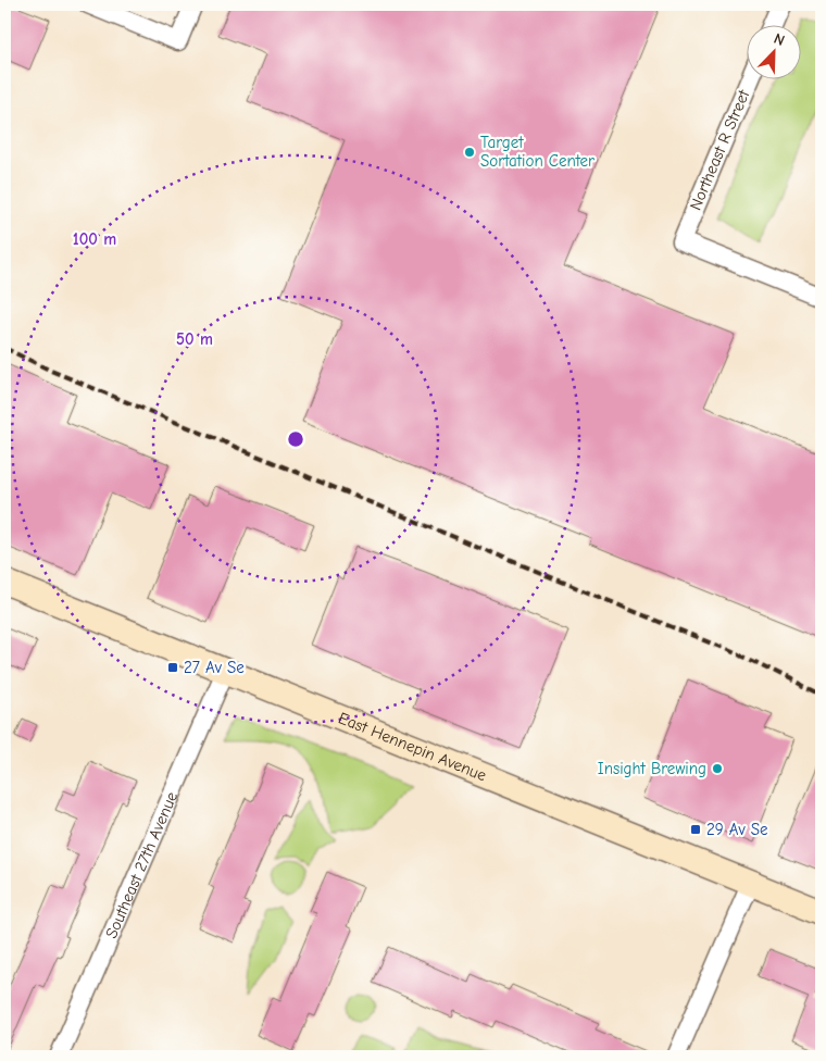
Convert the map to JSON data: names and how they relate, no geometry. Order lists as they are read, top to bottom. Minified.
{"streets":{"main road":["East Hennepin Avenue"],"street":["Northeast R Street","Southeast 27th Avenue"]},"crossings":[["East Hennepin Avenue","Southeast 27th Avenue"]],"places":{"other":["Target Sortation Center","Insight Brewing"],"transit":["27 Av Se","29 Av Se"]},"north":"top right","rings":["100 m","50 m"]}
